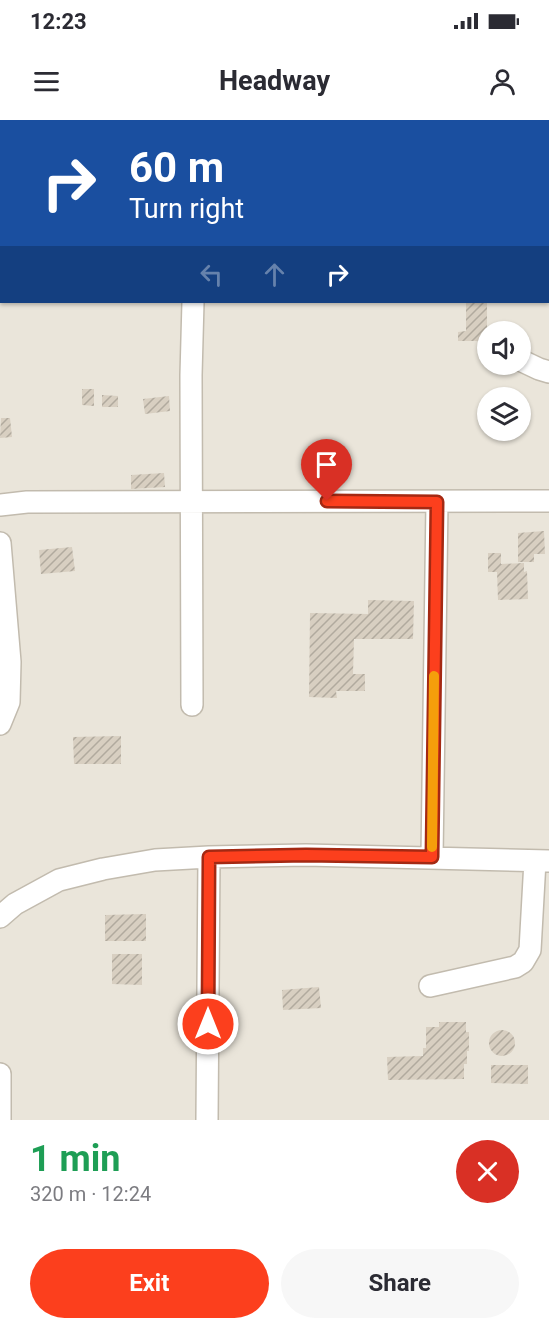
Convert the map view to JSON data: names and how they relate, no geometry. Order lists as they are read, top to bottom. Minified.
{"page":{"status":"12:23","header":"Headway","turn":["60 m","Turn right"],"heading":["1 min","320 m · 12:24"],"buttons":["Exit","Share"]}}
